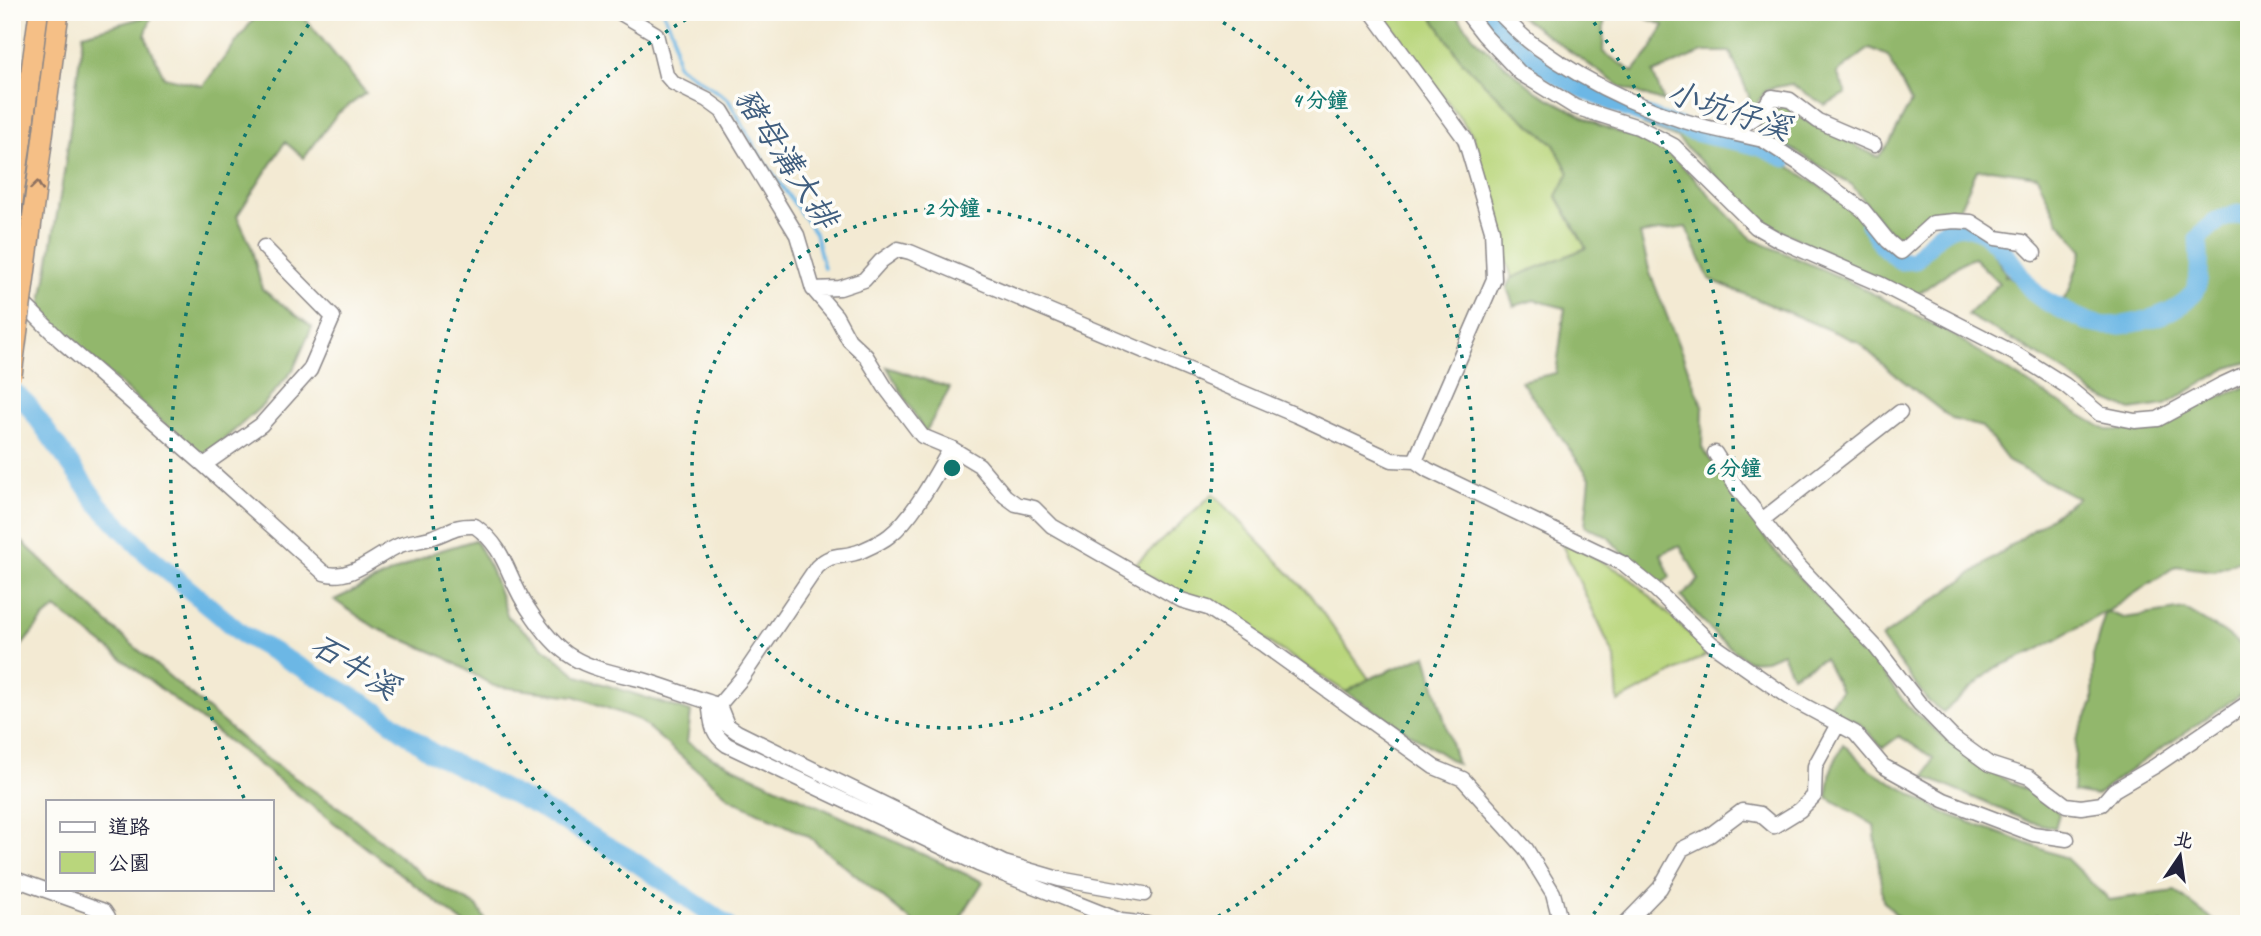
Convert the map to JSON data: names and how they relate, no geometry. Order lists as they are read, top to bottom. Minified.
{"water":["小坑仔溪","豬母溝大排","石牛溪"],"legend":["道路","公園"],"north":"top","rings":["4 分鐘","2 分鐘","6 分鐘"]}
